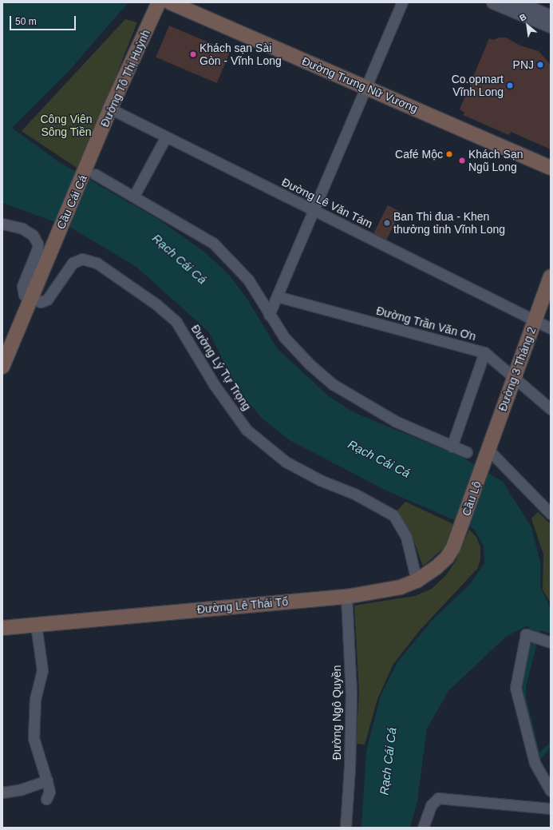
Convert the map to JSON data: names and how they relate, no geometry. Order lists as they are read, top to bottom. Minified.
{"streets":{"main road":["Đường Tô Thị Huỳnh","Đường Trưng Nữ Vương","Cầu Cái Cá","Đường 3 Tháng 2","Cầu Lộ","Đường Lê Thái Tổ"],"street":["Đường Lê Văn Tám","Đường Trần Văn Ơn","Đường Lý Tự Trọng","Đường Ngô Quyền"]},"crossings":[["Đường Tô Thị Huỳnh","Cầu Cái Cá"],["Đường Tô Thị Huỳnh","Đường Lê Văn Tám"],["Cầu Cái Cá","Đường Lý Tự Trọng"],["Đường Lê Văn Tám","Đường 3 Tháng 2"],["Đường Trần Văn Ơn","Đường 3 Tháng 2"],["Đường Lý Tự Trọng","Đường Lê Thái Tổ"],["Đường 3 Tháng 2","Cầu Lộ"],["Cầu Lộ","Đường Lê Thái Tổ"],["Đường Lê Thái Tổ","Đường Ngô Quyền"]],"water":["Rạch Cái Cá"],"parks":["Công Viên Sông Tiền"],"places":["Khách sạn Sài Gòn - Vĩnh Long","PNJ","Co.opmart Vĩnh Long","Café Mộc","Khách Sạn Ngũ Long","Ban Thi đua - Khen thưởng tỉnh Vĩnh Long"],"scale_bar":"50 m","north":"top left"}
